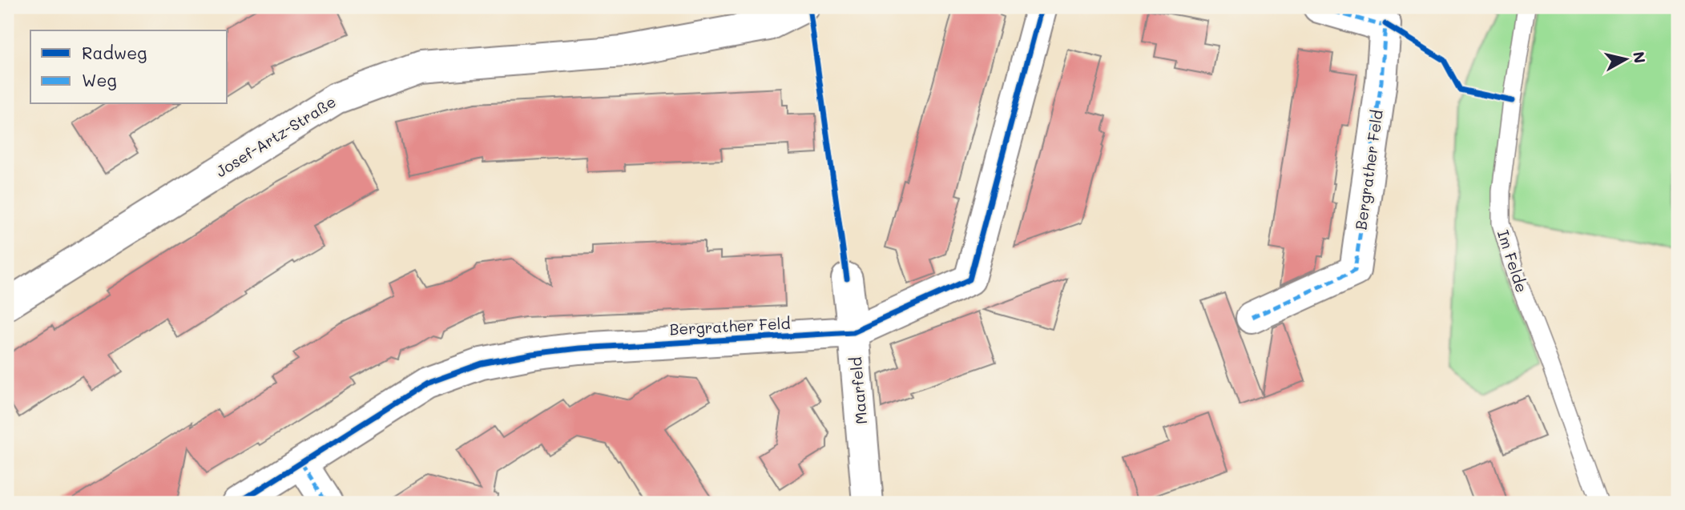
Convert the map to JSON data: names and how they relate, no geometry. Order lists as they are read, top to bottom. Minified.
{"streets":{"street":["Josef-Artz-Straße","Bergrather Feld","Maarfeld"],"lane":["Im Felde"]},"crossings":[["Bergrather Feld","Maarfeld"]],"legend":["Radweg","Weg"],"north":"right"}
